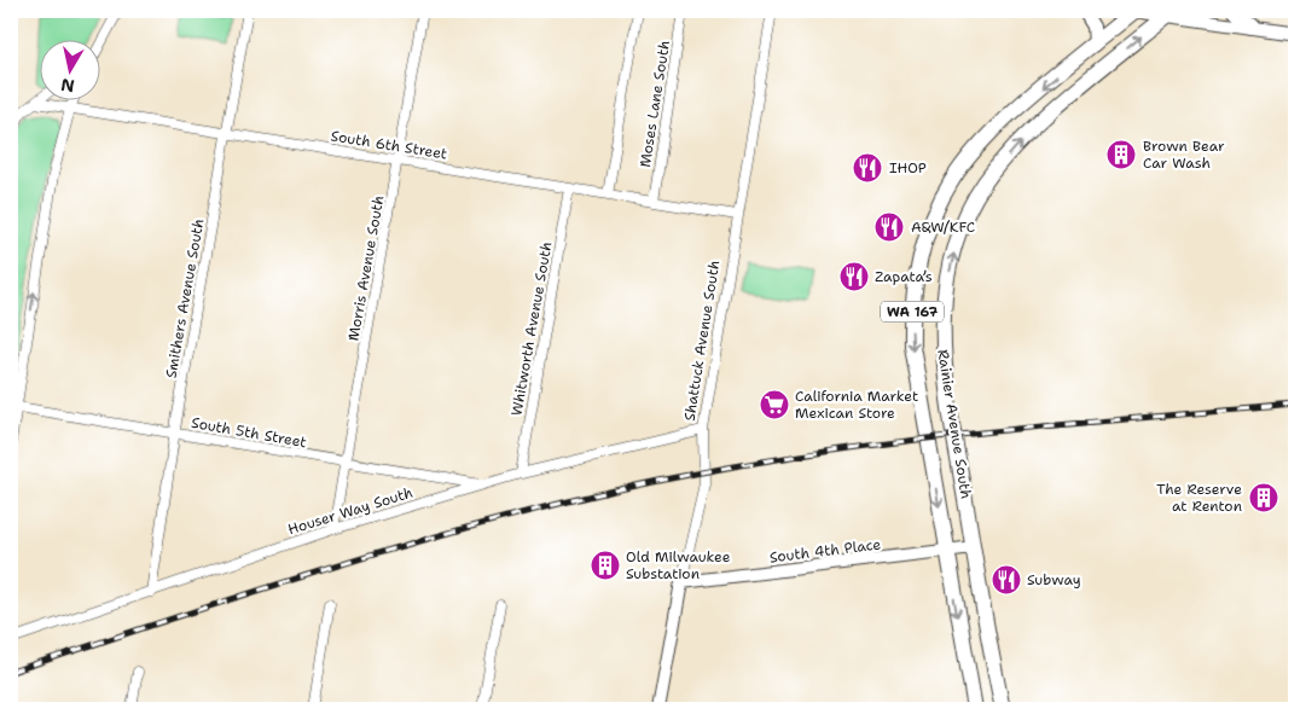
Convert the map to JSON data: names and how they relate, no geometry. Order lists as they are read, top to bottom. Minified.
{"streets":{"main road":["WA 167","Rainier Avenue South"],"street":["Moses Lane South","South 6th Street","Morris Avenue South","Smithers Avenue South","Whitworth Avenue South","Shattuck Avenue South","South 5th Street","Houser Way South","South 4th Place"]},"crossings":[["Moses Lane South","South 6th Street"],["South 6th Street","Morris Avenue South"],["South 6th Street","Smithers Avenue South"],["South 6th Street","Whitworth Avenue South"],["South 6th Street","Shattuck Avenue South"],["Morris Avenue South","South 5th Street"],["Morris Avenue South","Houser Way South"],["Smithers Avenue South","South 5th Street"],["Smithers Avenue South","Houser Way South"],["Whitworth Avenue South","Houser Way South"],["Shattuck Avenue South","Houser Way South"],["Shattuck Avenue South","South 4th Place"],["Rainier Avenue South","South 4th Place"],["South 5th Street","Houser Way South"]],"places":{"building":["Brown Bear Car Wash","The Reserve at Renton","Old Milwaukee Substation"],"restaurant":["IHOP","A&W/KFC","Zapata’s","Subway"],"supermarket":["California Market Mexican Store"]},"north":"bottom"}
